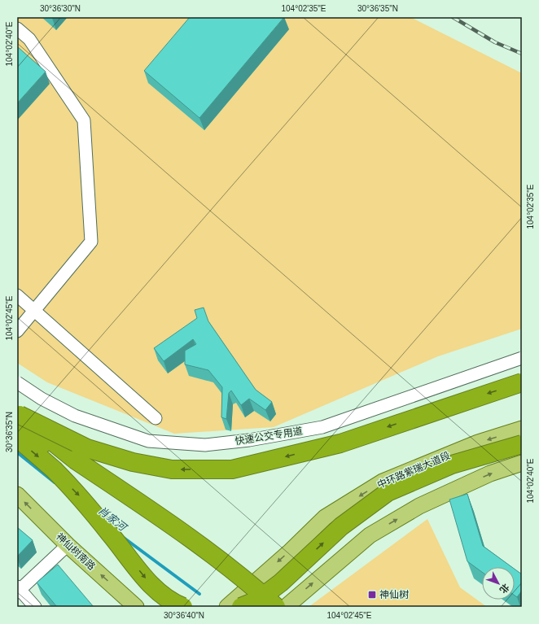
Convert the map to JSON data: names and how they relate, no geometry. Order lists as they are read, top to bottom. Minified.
{"streets":{"main road":["中环路紫瑞大道段","神仙树南路"],"lane":["快速公交专用道"]},"one_way":["神仙树南路"],"water":["肖家河"],"places":{"transit":["神仙树"]},"north":"bottom right","coordinates":["30°36'30\"N","104°02'35\"E","30°36'35\"N","104°02'40\"E","104°02'45\"E","30°36'40\"N"]}
